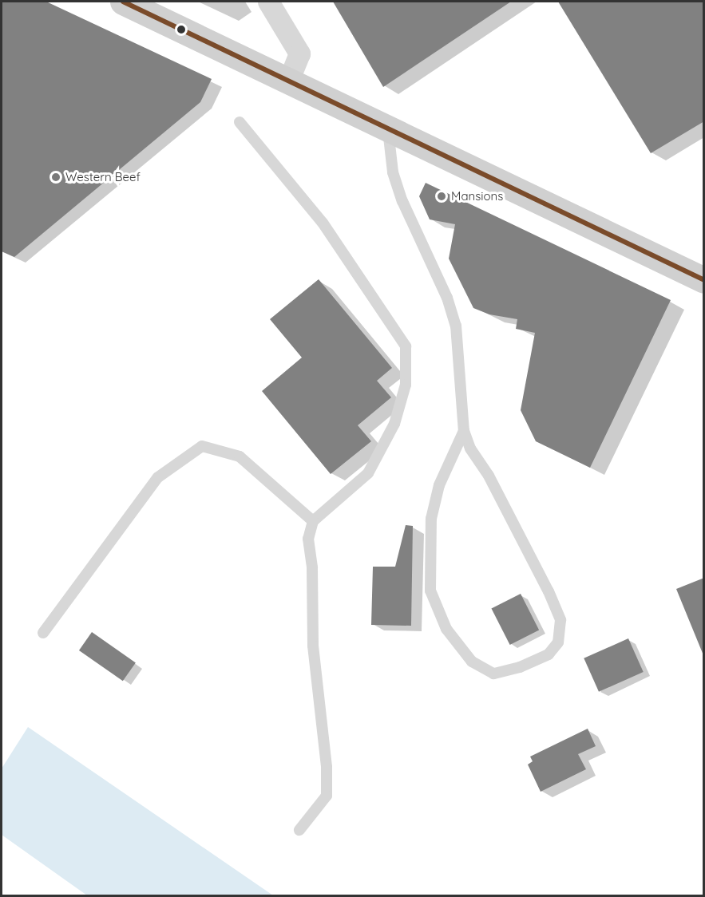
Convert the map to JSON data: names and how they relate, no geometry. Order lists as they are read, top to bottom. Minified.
{"places":["Western Beef","Mansions"]}
